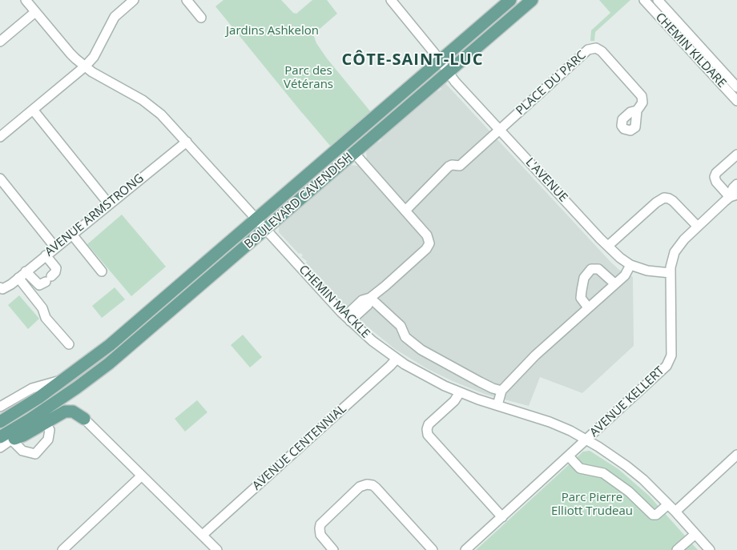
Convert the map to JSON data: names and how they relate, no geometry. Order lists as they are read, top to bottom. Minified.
{"streets":{"main road":["BOULEVARD CAVENDISH"],"street":["CHEMIN KILDARE","PLACE DU PARC","L'AVENUE","AVENUE ARMSTRONG","CHEMIN MACKLE","AVENUE KELLERT","AVENUE CENTENNIAL"]},"crossings":[["PLACE DU PARC","L'AVENUE"],["L'AVENUE","BOULEVARD CAVENDISH"],["L'AVENUE","AVENUE KELLERT"],["BOULEVARD CAVENDISH","CHEMIN MACKLE"],["AVENUE ARMSTRONG","CHEMIN MACKLE"],["CHEMIN MACKLE","AVENUE KELLERT"],["CHEMIN MACKLE","AVENUE CENTENNIAL"]],"districts":["CÔTE-SAINT-LUC"],"parks":["Jardins Ashkelon","Parc des Vétérans","Parc Pierre Elliott Trudeau"]}
